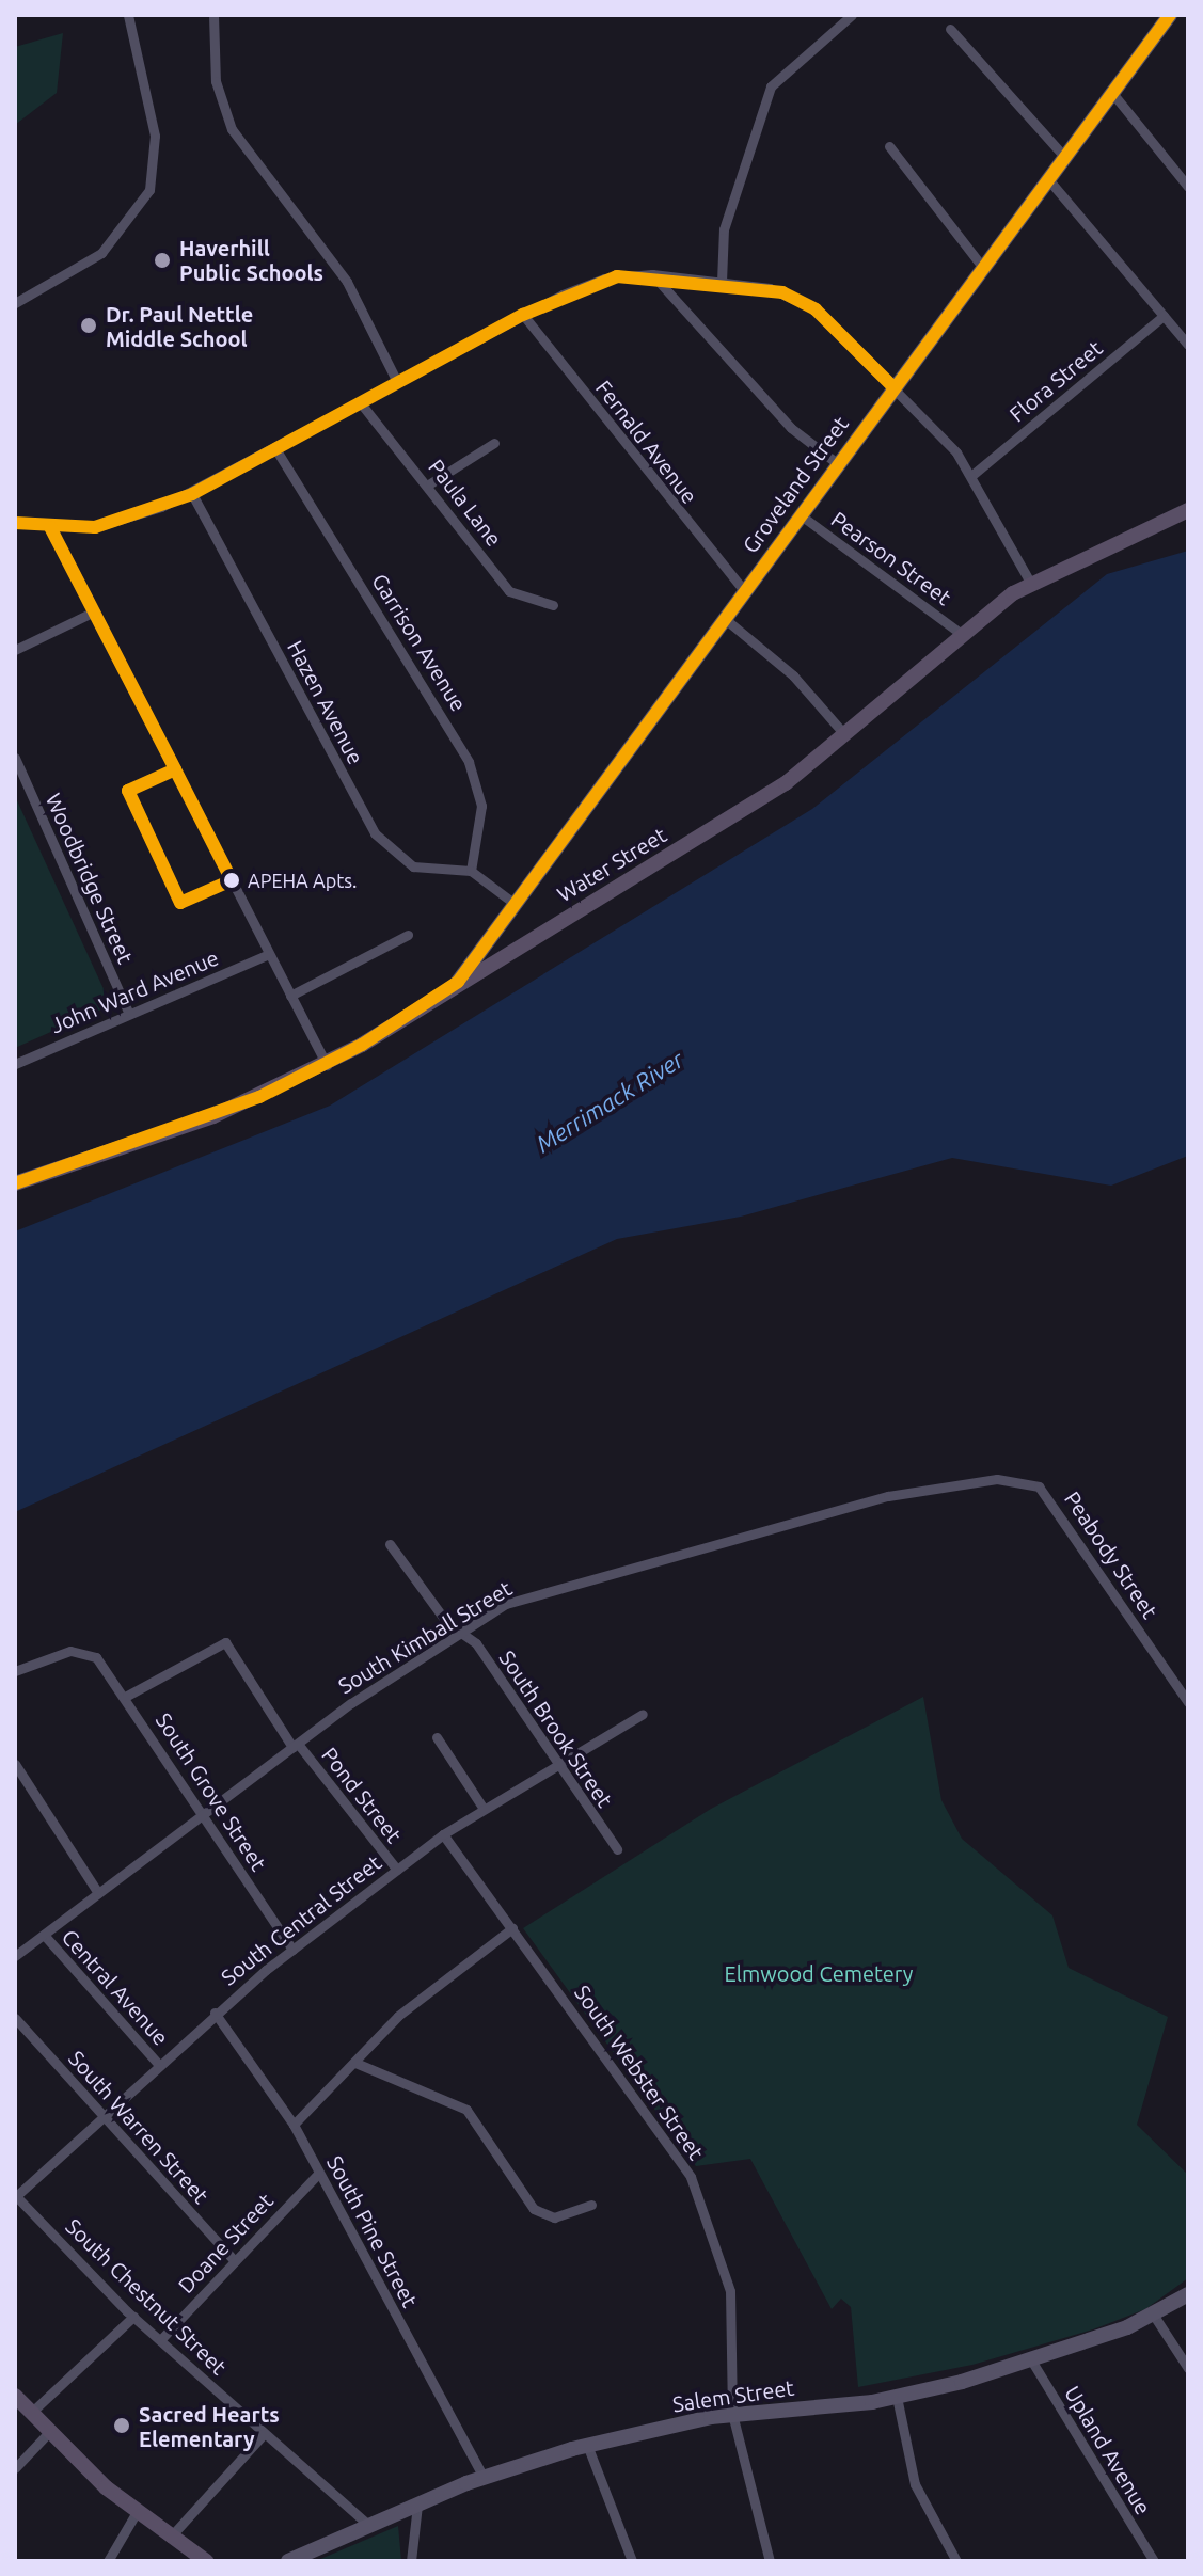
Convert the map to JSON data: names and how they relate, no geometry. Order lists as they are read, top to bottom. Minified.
{"streets":{"main road":["Groveland Street","Water Street","Salem Street"],"street":["Flora Street","Fernald Avenue","Paula Lane","Pearson Street","Garrison Avenue","Hazen Avenue","Woodbridge Street","John Ward Avenue","Peabody Street","South Kimball Street","South Brook Street","South Grove Street","Pond Street","South Central Street","Central Avenue","South Webster Street","South Warren Street","South Pine Street","Doane Street","South Chestnut Street","Upland Avenue"]},"crossings":[["Fernald Avenue","Groveland Street"],["Groveland Street","Pearson Street"],["Groveland Street","Water Street"],["Pearson Street","Water Street"],["Garrison Avenue","Hazen Avenue"],["Woodbridge Street","John Ward Avenue"],["Peabody Street","South Kimball Street"],["South Kimball Street","South Brook Street"],["South Kimball Street","South Grove Street"],["South Kimball Street","Pond Street"],["South Kimball Street","Central Avenue"],["South Brook Street","South Central Street"],["South Grove Street","Pond Street"],["South Grove Street","South Central Street"],["Pond Street","South Central Street"],["South Central Street","Central Avenue"],["South Central Street","South Webster Street"],["South Central Street","South Warren Street"],["South Central Street","South Pine Street"],["South Central Street","South Chestnut Street"],["South Webster Street","Salem Street"],["South Warren Street","Doane Street"],["South Pine Street","Doane Street"],["South Pine Street","Salem Street"],["Doane Street","South Chestnut Street"],["South Chestnut Street","Salem Street"],["Salem Street","Upland Avenue"]],"water":["Merrimack River"],"parks":["Elmwood Cemetery"],"places":["Haverhill Public Schools","Dr. Paul Nettle Middle School","APEHA Apts.","Sacred Hearts Elementary"]}
